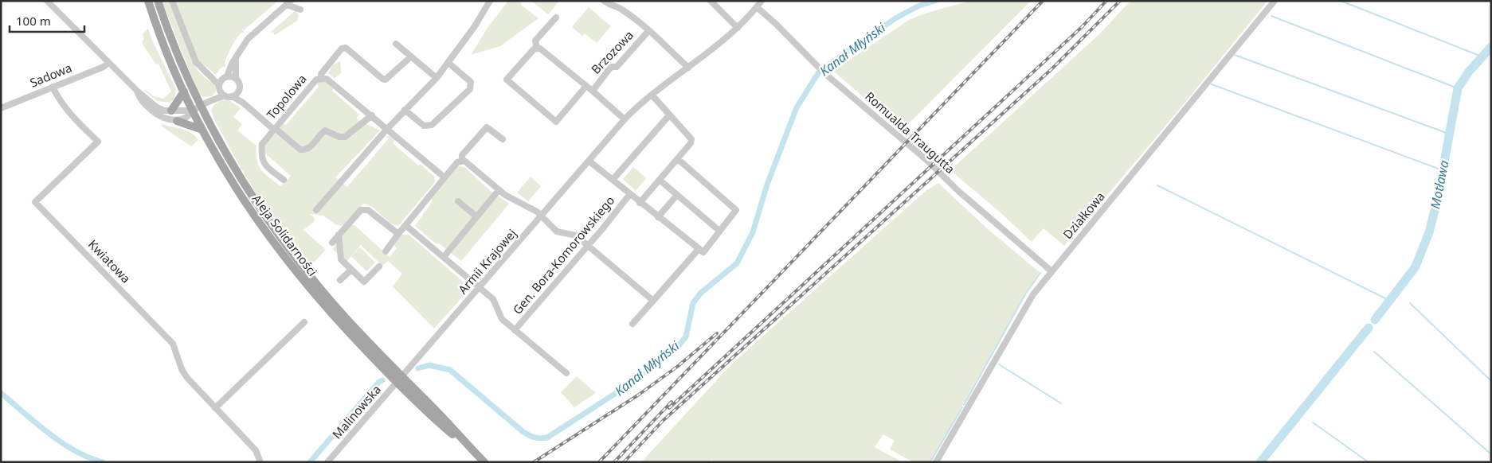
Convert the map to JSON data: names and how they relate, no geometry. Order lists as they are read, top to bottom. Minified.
{"streets":{"main road":["Aleja Solidarności"],"street":["Brzozowa","Sadowa","Topolowa","Romualda Traugutta","Działkowa","Gen. Bora-Komorowskiego","Kwiatowa","Armii Krajowej","Malinowska"]},"crossings":[["Brzozowa","Armii Krajowej"],["Sadowa","Kwiatowa"],["Romualda Traugutta","Działkowa"],["Romualda Traugutta","Armii Krajowej"],["Aleja Solidarności","Armii Krajowej"],["Aleja Solidarności","Malinowska"],["Armii Krajowej","Malinowska"]],"water":["Kanał Młyński","Motława"],"scale_bar":"100 m"}
